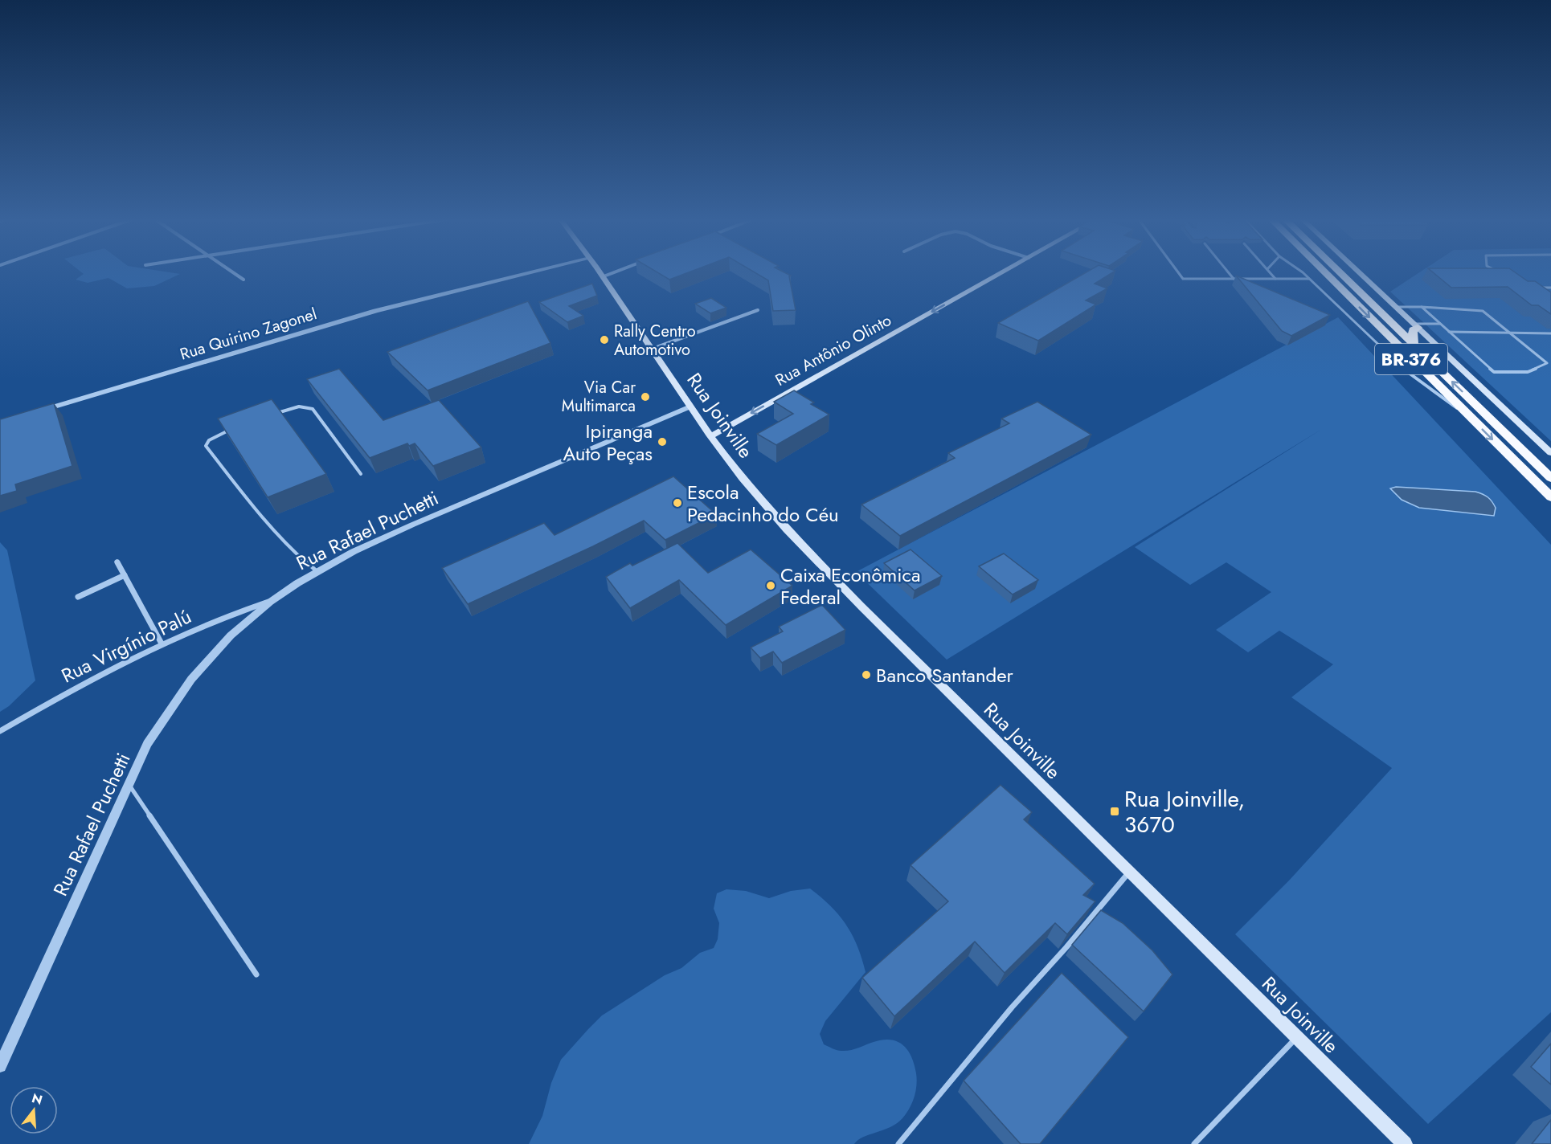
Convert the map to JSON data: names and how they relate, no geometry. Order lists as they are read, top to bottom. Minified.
{"streets":{"highway":["BR-376"],"main road":["Rua Antônio Olinto","Rua Joinville"],"street":["Rua Quirino Zagonel","Rua Rafael Puchetti","Rua Virgínio Palú"]},"crossings":[["Rua Antônio Olinto","Rua Joinville"],["Rua Joinville","Rua Rafael Puchetti"],["Rua Rafael Puchetti","Rua Virgínio Palú"]],"one_way":["Rua Antônio Olinto"],"places":{"other":["Rally Centro Automotivo","Via Car Multimarca","Ipiranga Auto Peças","Escola Pedacinho do Céu","Caixa Econômica Federal","Banco Santander"],"transit":["Rua Joinville, 3670"]},"north":"top"}
